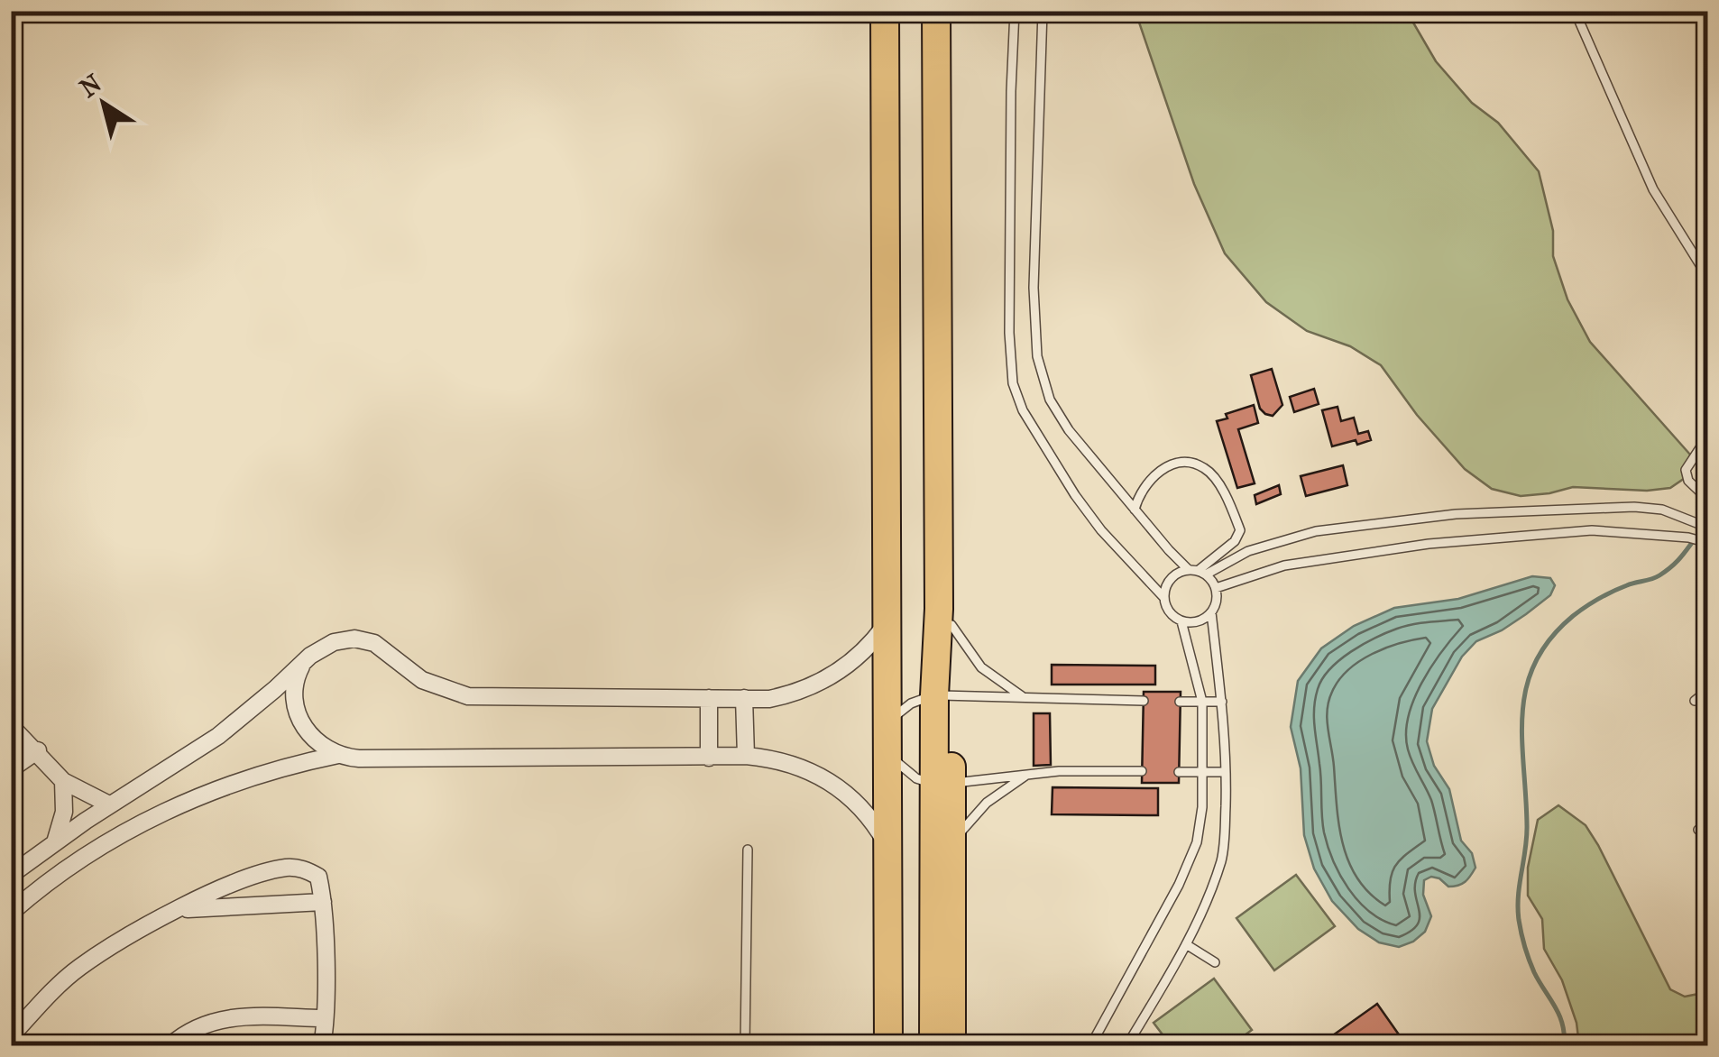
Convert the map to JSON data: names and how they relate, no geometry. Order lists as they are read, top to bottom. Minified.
{"north":"top left"}
